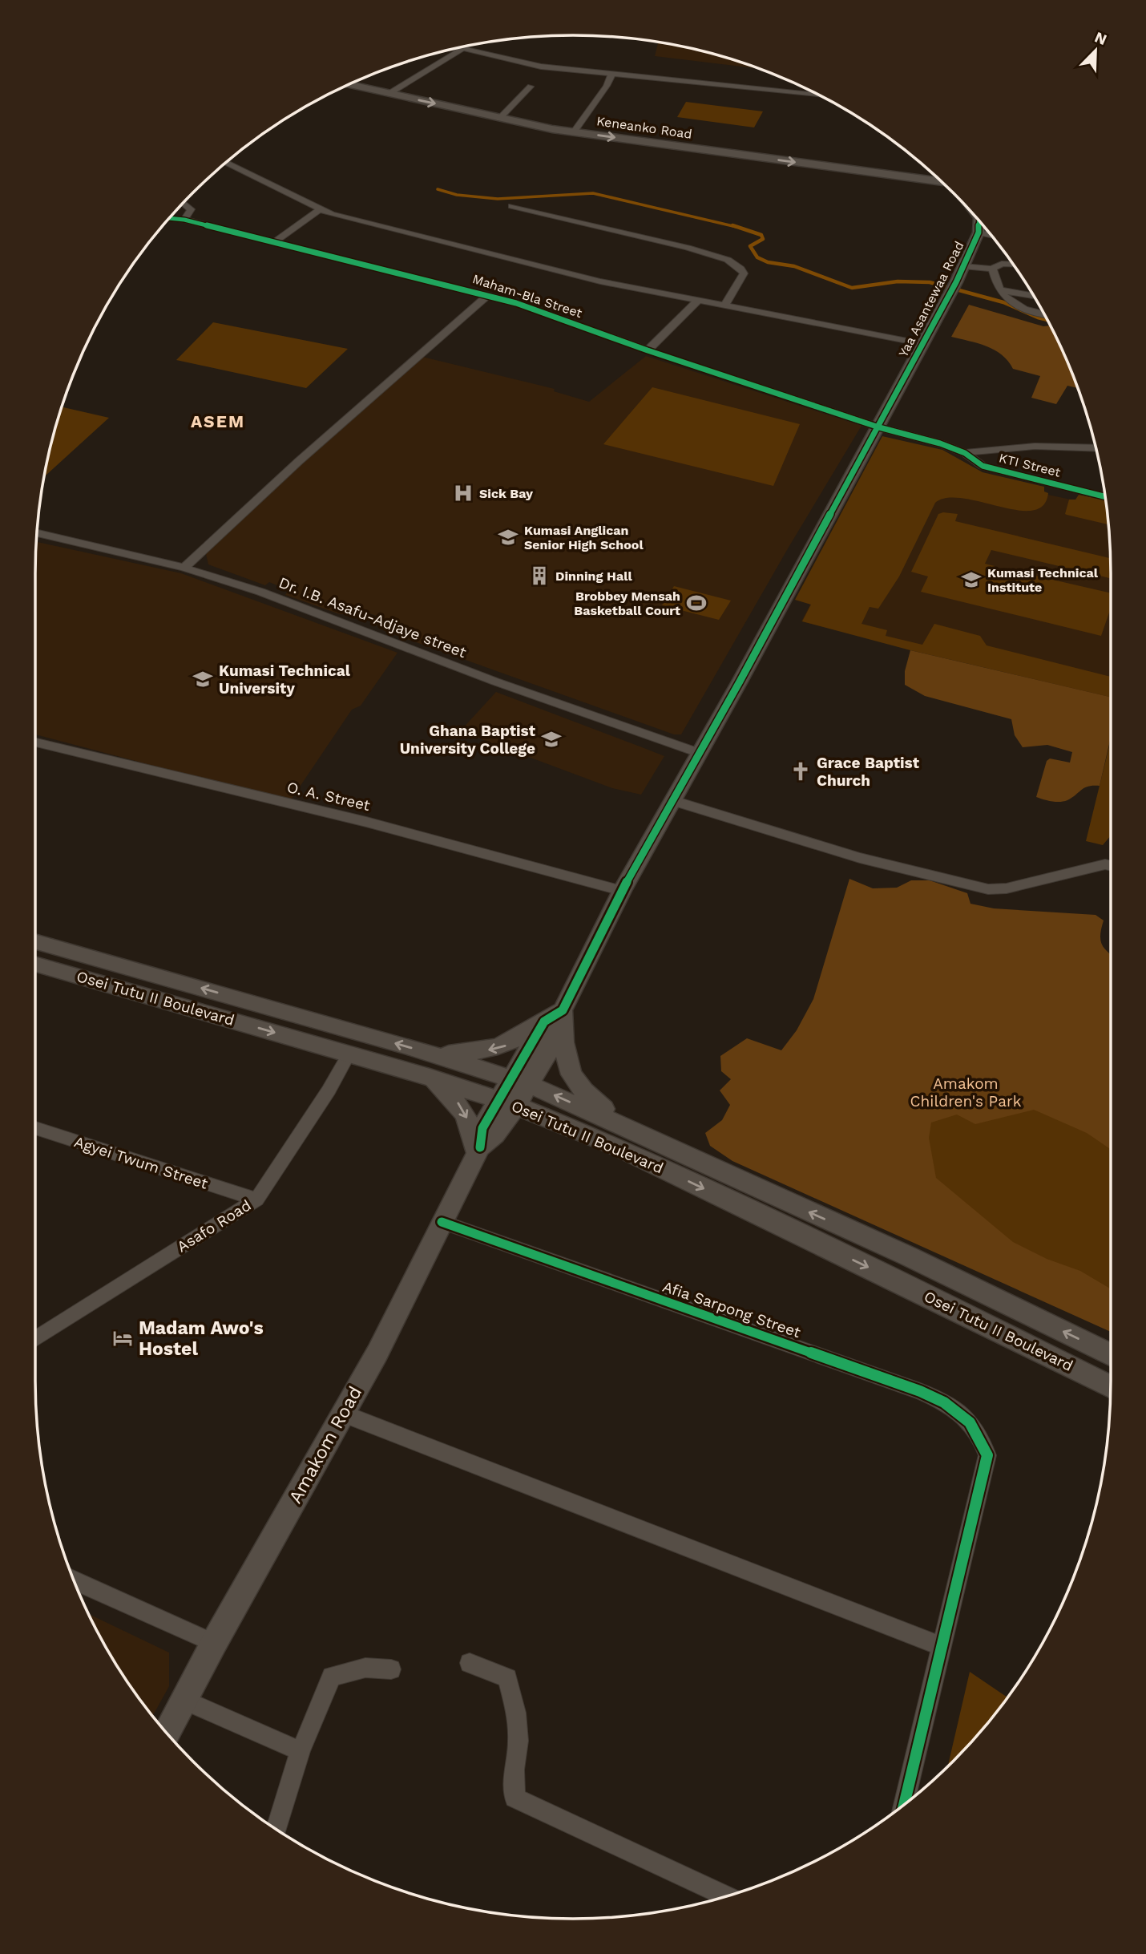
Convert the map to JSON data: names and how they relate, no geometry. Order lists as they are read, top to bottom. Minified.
{"streets":{"street":["Keneanko Road","Maham-Bla Street","Yaa Asantewaa Road","KTI Street","Dr. I.B. Asafu-Adjaye street","O. A. Street","Osei Tutu II Boulevard","Agyei Twum Street","Asafo Road","Afia Sarpong Street","Amakom Road"]},"crossings":[["Maham-Bla Street","Yaa Asantewaa Road"],["Maham-Bla Street","KTI Street"],["Yaa Asantewaa Road","KTI Street"],["Yaa Asantewaa Road","Dr. I.B. Asafu-Adjaye street"],["Yaa Asantewaa Road","Amakom Road"],["Dr. I.B. Asafu-Adjaye street","Amakom Road"],["O. A. Street","Amakom Road"],["Osei Tutu II Boulevard","Asafo Road"],["Osei Tutu II Boulevard","Amakom Road"],["Agyei Twum Street","Asafo Road"],["Afia Sarpong Street","Amakom Road"]],"districts":["ASEM"],"parks":["Amakom Children's Park"],"places":{"hospital":["Sick Bay"],"school or university":["Kumasi Anglican Senior High School","Kumasi Technical Institute","Kumasi Technical University","Ghana Baptist University College"],"building":["Dinning Hall"],"sports":["Brobbey Mensah Basketball Court"],"church":["Grace Baptist Church"],"hotel":["Madam Awo's Hostel"]},"north":"top right"}
